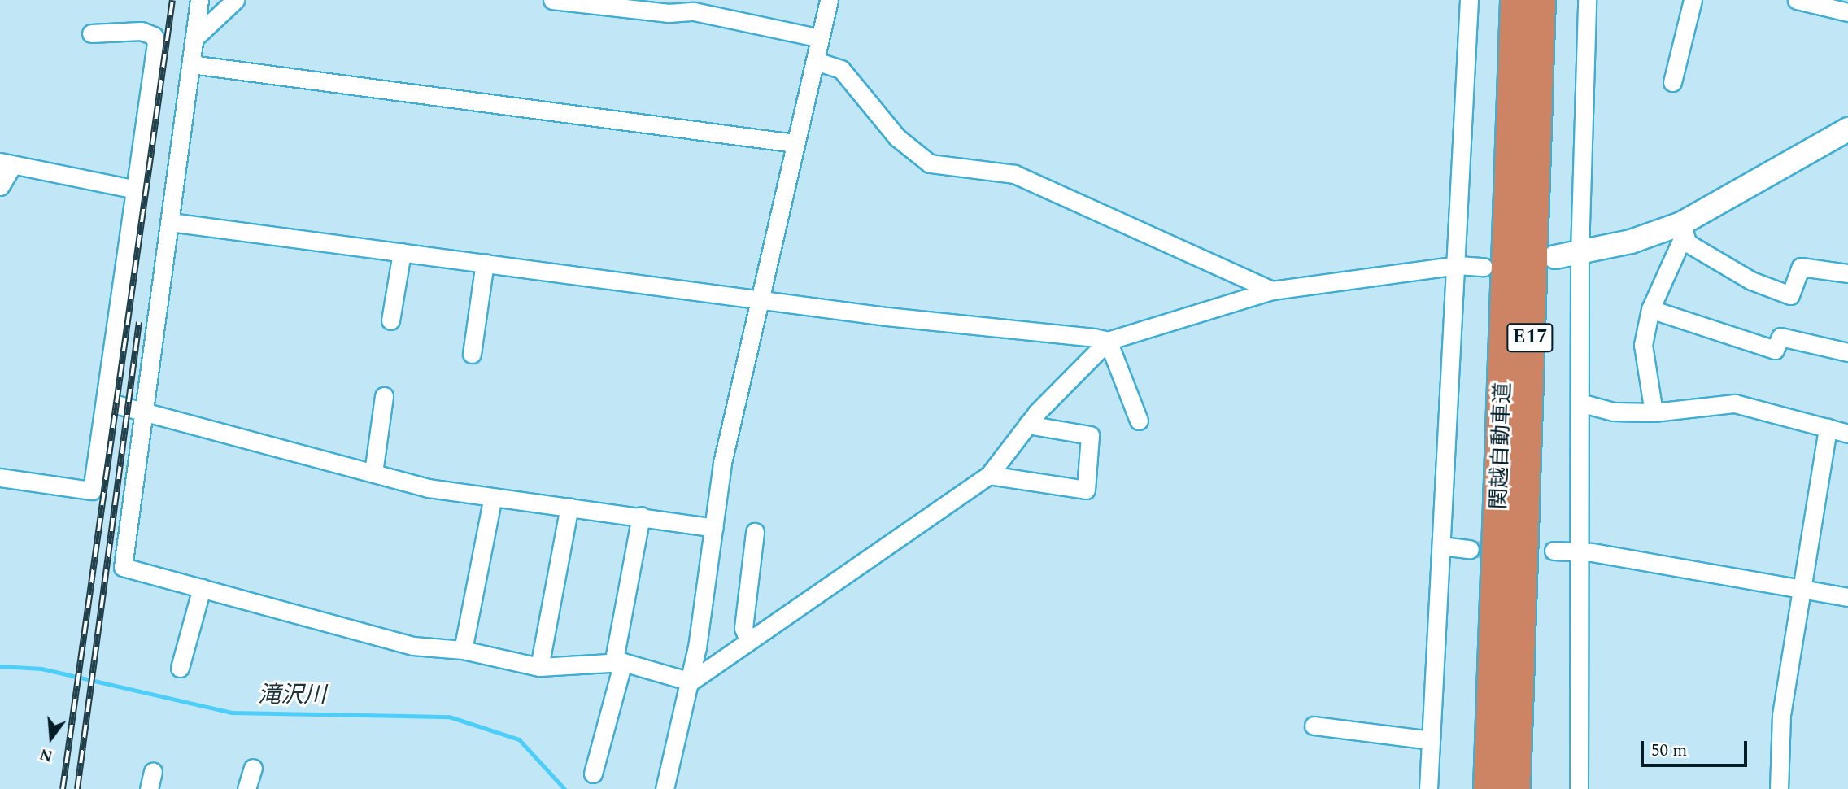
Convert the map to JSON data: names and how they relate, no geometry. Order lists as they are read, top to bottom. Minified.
{"streets":{"highway":["E17","関越自動車道"]},"water":["滝沢川"],"scale_bar":"50 m","north":"bottom"}
